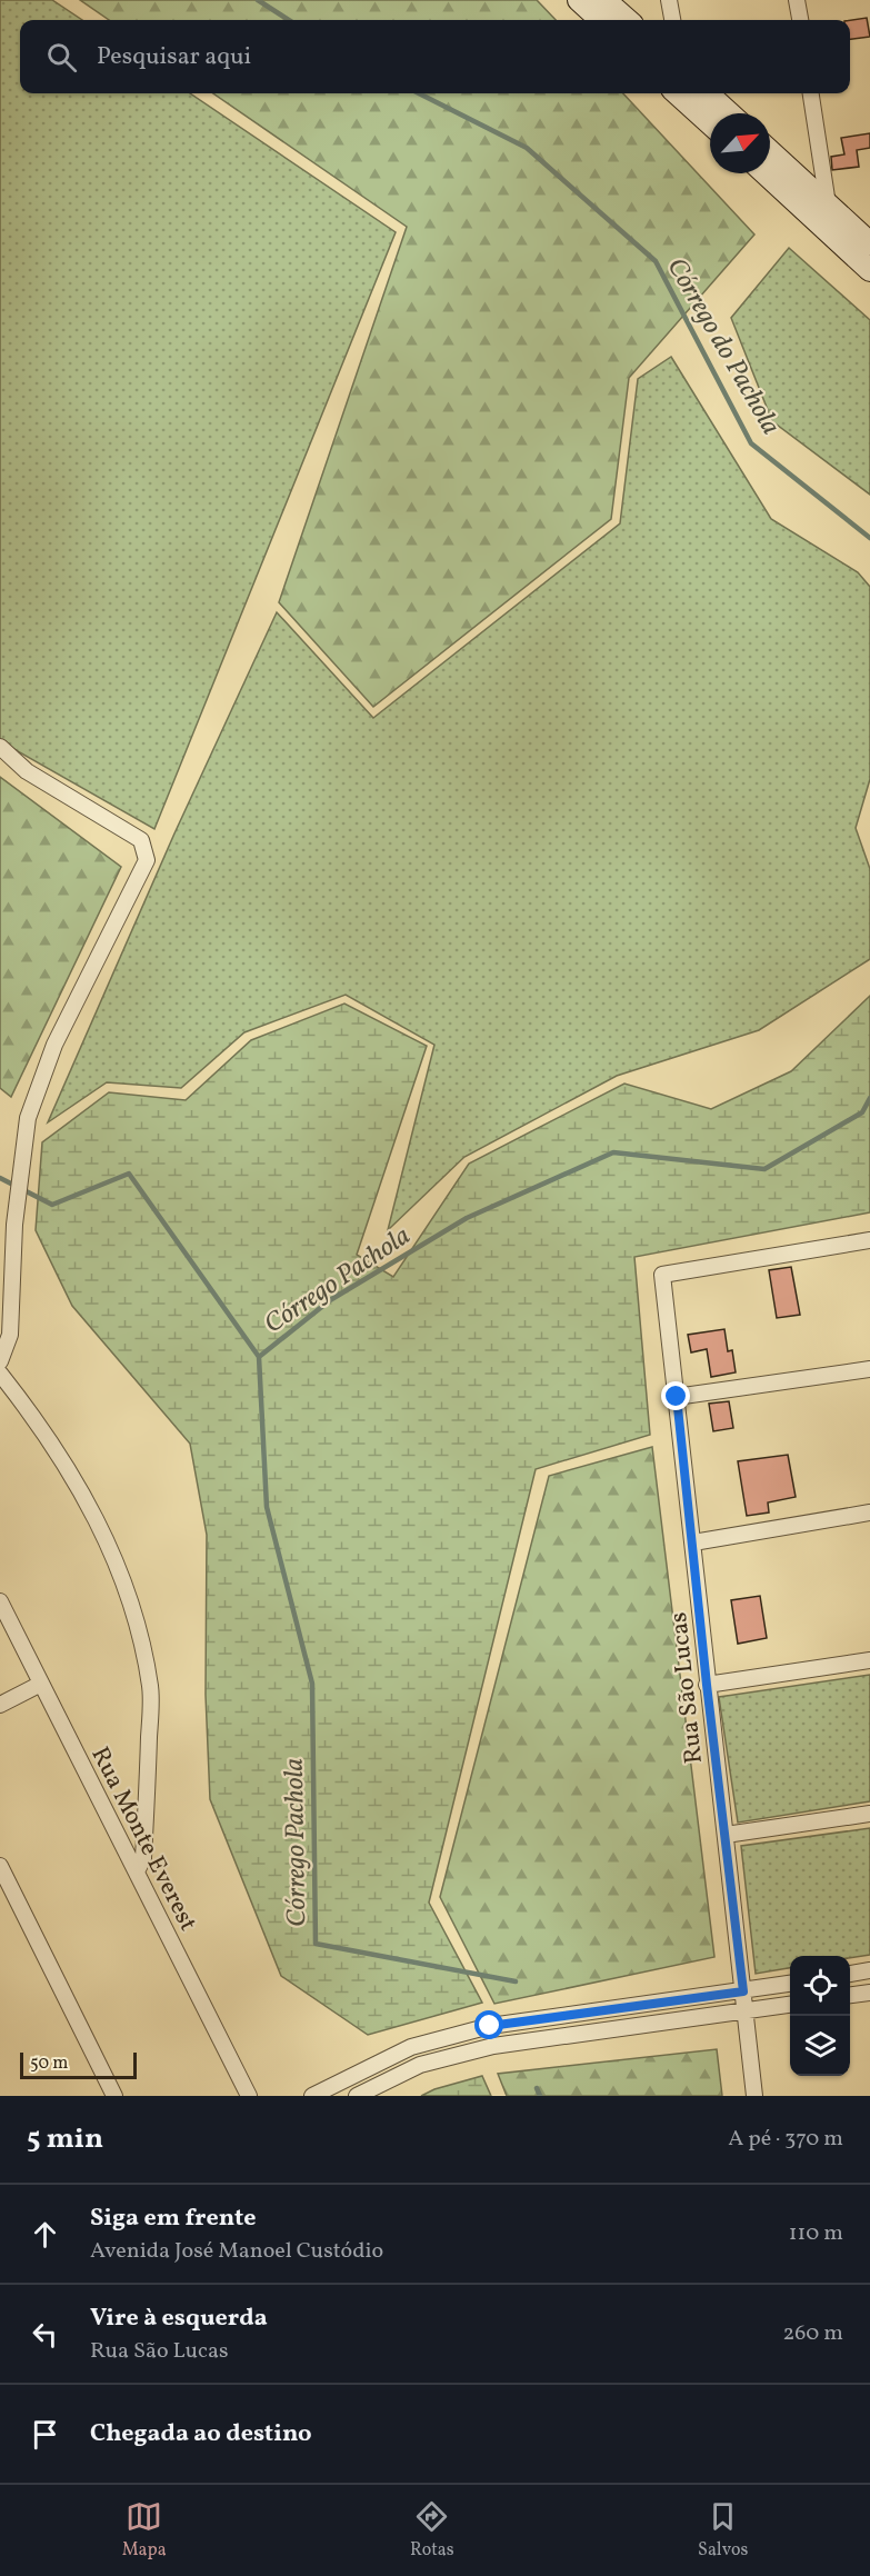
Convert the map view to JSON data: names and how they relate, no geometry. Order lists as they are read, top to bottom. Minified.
{"streets":{"street":["Rua São Lucas","Rua Monte Everest"]},"water":["Córrego do Pachola","Córrego Pachola"],"scale_bar":"50 m","north":"top right","page":{"search":"Pesquisar aqui","scale":"50 m","heading":["5 min","A pé · 370 m"],"list":[["Siga em frente","Avenida José Manoel Custódio","110 m"],["Vire à esquerda","Rua São Lucas","260 m"],"Chegada ao destino"],"nav":["Mapa","Rotas","Salvos"]}}
